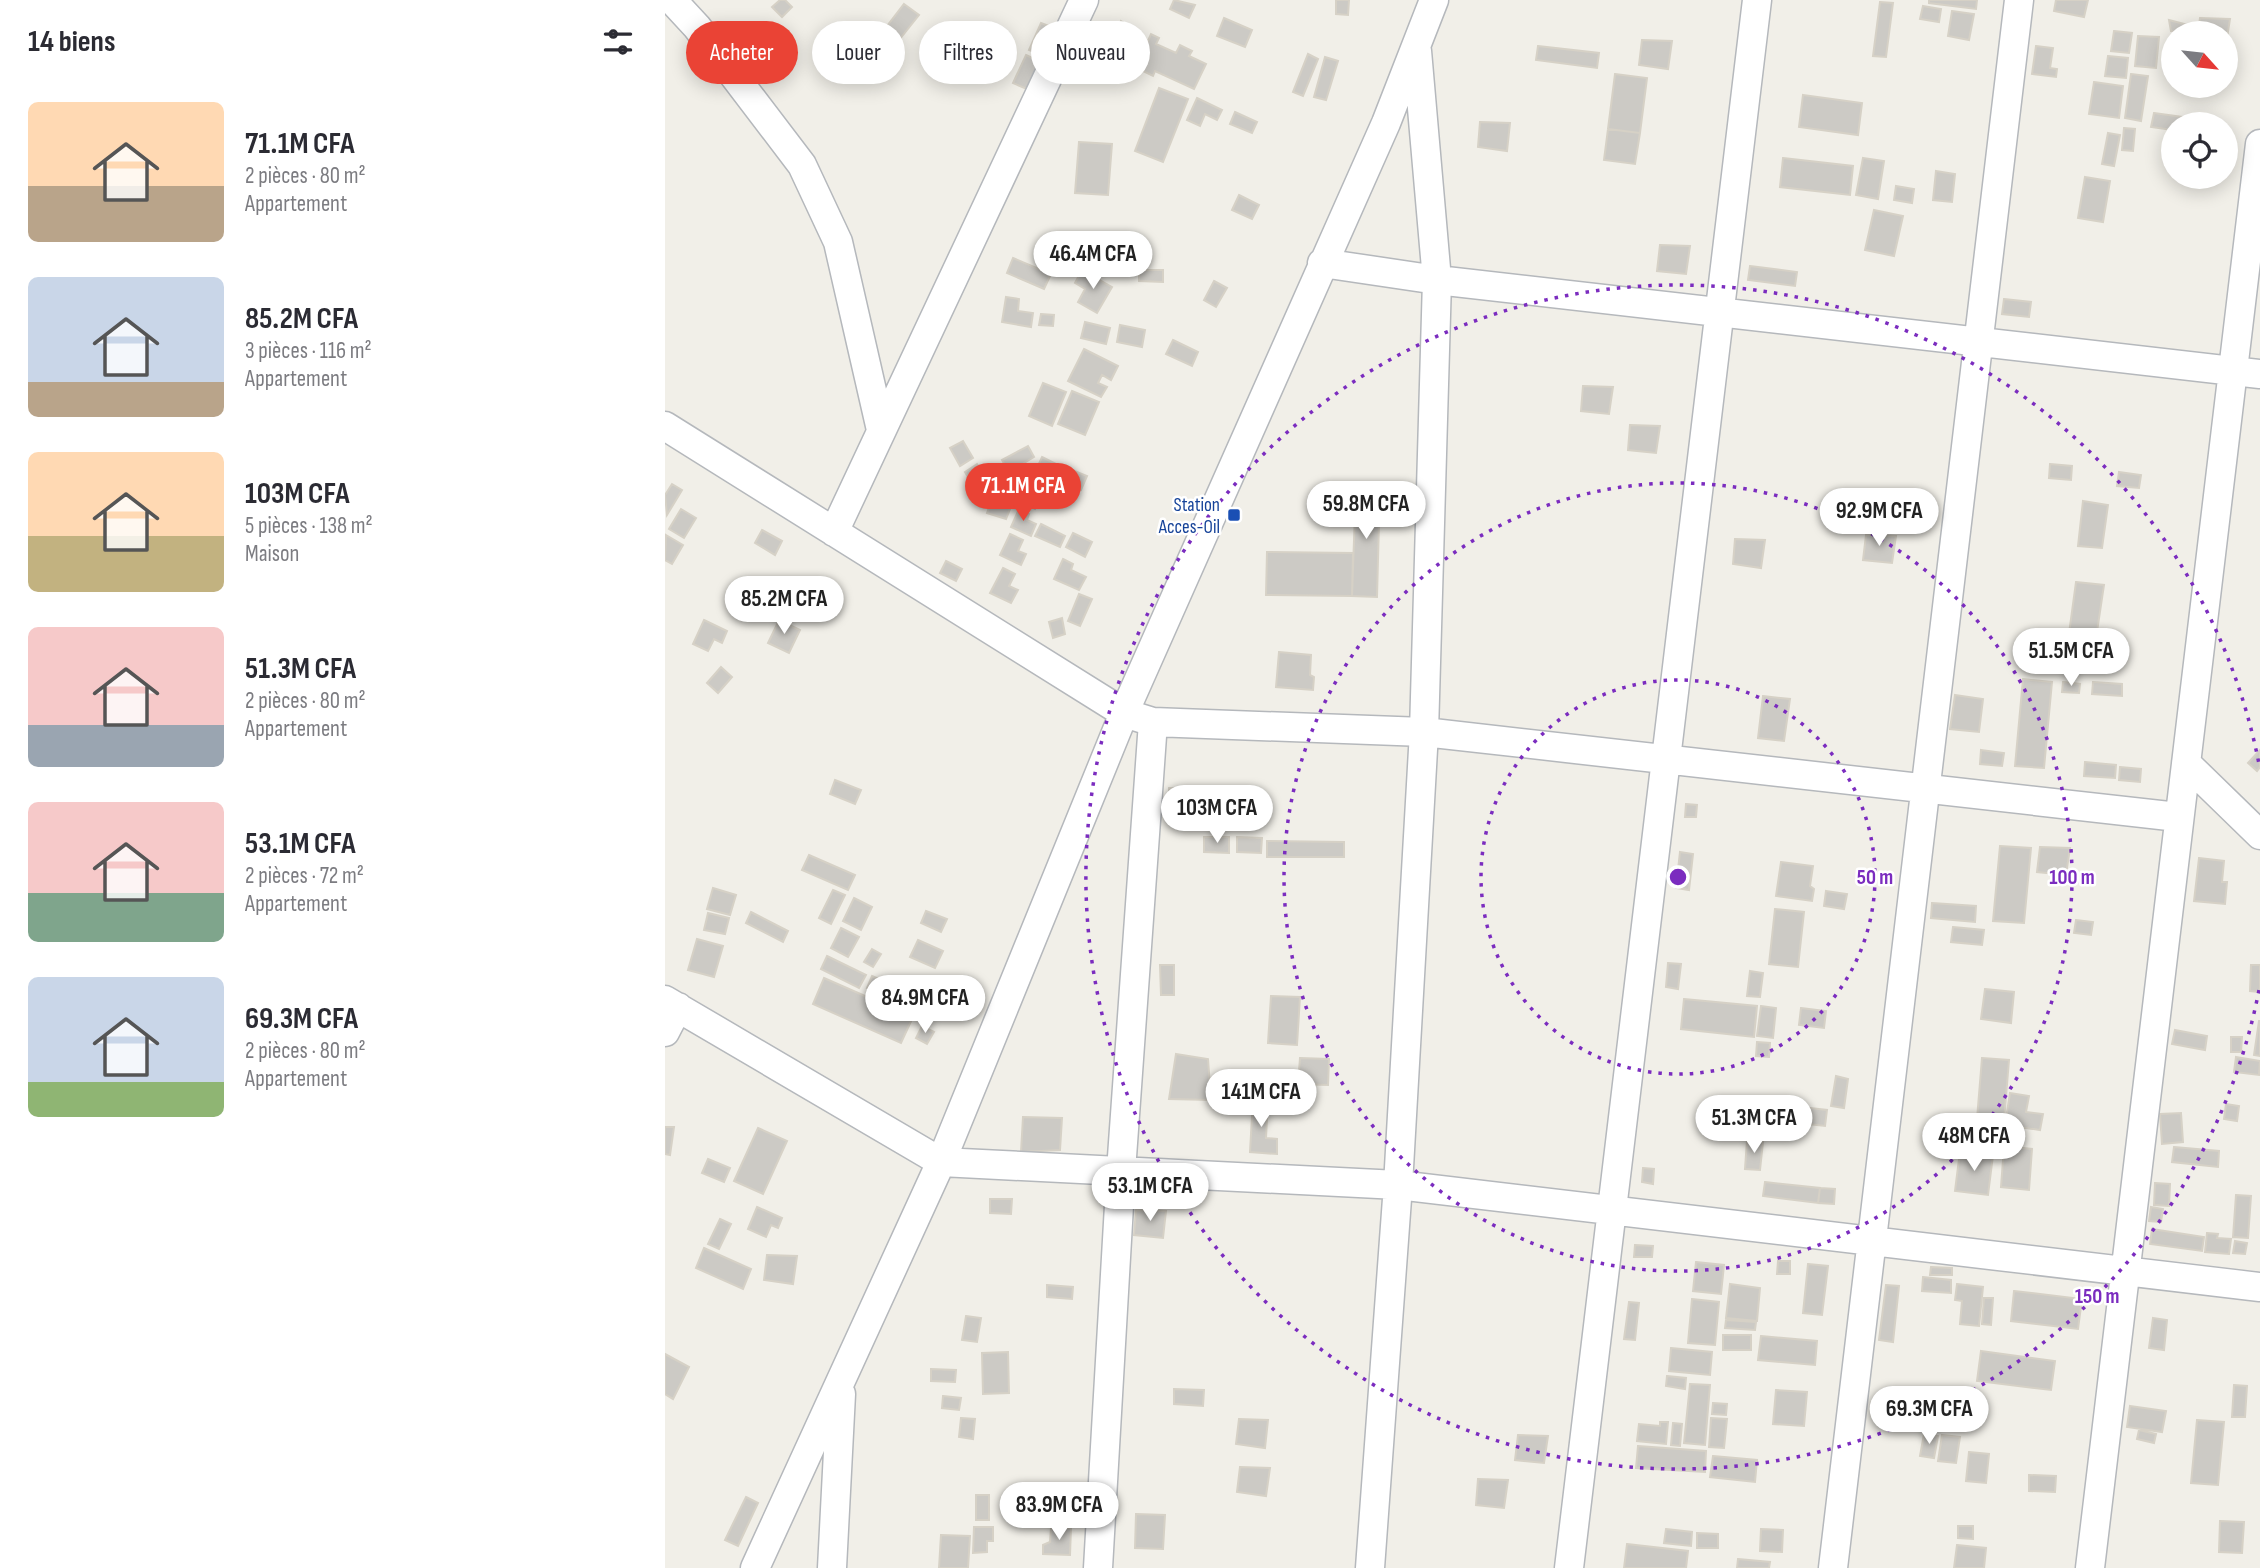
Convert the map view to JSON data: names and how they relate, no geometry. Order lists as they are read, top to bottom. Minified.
{"places":{"transit":["Station Acces-Oil"]},"north":"bottom right","page":{"heading":"14 biens","chip":["Acheter","Louer","Filtres","Nouveau"],"list":[{"name":"71.1M CFA","note":"2 pièces · 80 m² · Appartement"},{"name":"85.2M CFA","note":"3 pièces · 116 m² · Appartement"},{"name":"103M CFA","note":"5 pièces · 138 m² · Maison"},{"name":"51.3M CFA","note":"2 pièces · 80 m² · Appartement"},{"name":"53.1M CFA","note":"2 pièces · 72 m² · Appartement"},{"name":"69.3M CFA","note":"2 pièces · 80 m² · Appartement"}],"price":["46.4M CFA","71.1M CFA","59.8M CFA","92.9M CFA","85.2M CFA","51.5M CFA","103M CFA","84.9M CFA","141M CFA","51.3M CFA","48M CFA","53.1M CFA","69.3M CFA","83.9M CFA"]},"rings":["50 m","100 m","150 m"]}
